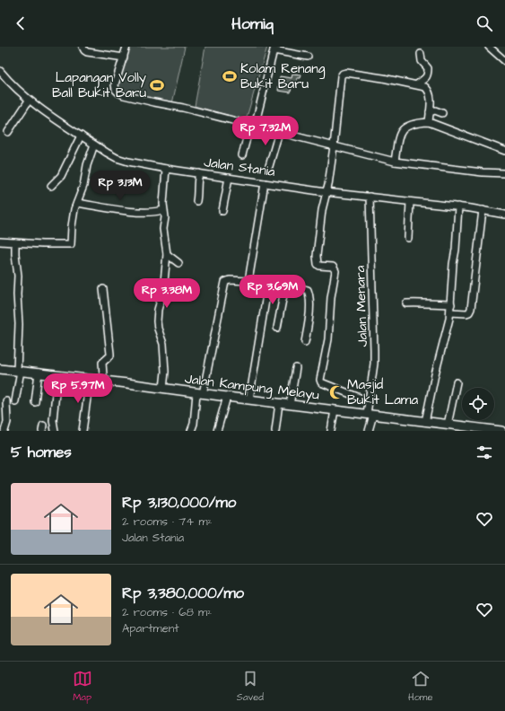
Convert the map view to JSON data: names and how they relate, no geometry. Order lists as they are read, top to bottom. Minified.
{"streets":{"main road":["Jalan Kampung Melayu"],"street":["Jalan Stania","Jalan Menara"]},"crossings":[["Jalan Stania","Jalan Menara"],["Jalan Menara","Jalan Kampung Melayu"]],"places":{"sports":["Kolam Renang Bukit Baru","Lapangan Volly Ball Bukit Baru"],"mosque":["Masjid Bukit Lama"]},"page":{"header":"Homiq","price":["Rp 7.32M","Rp 3.13M","Rp 3.69M","Rp 3.38M","Rp 5.97M"],"heading":"5 homes","list":[{"name":"Rp 3,130,000/mo","note":"2 rooms · 74 m² · Jalan Stania"},{"name":"Rp 3,380,000/mo","note":"2 rooms · 68 m² · Apartment"}],"tabs":["Map","Saved","Home"]}}
